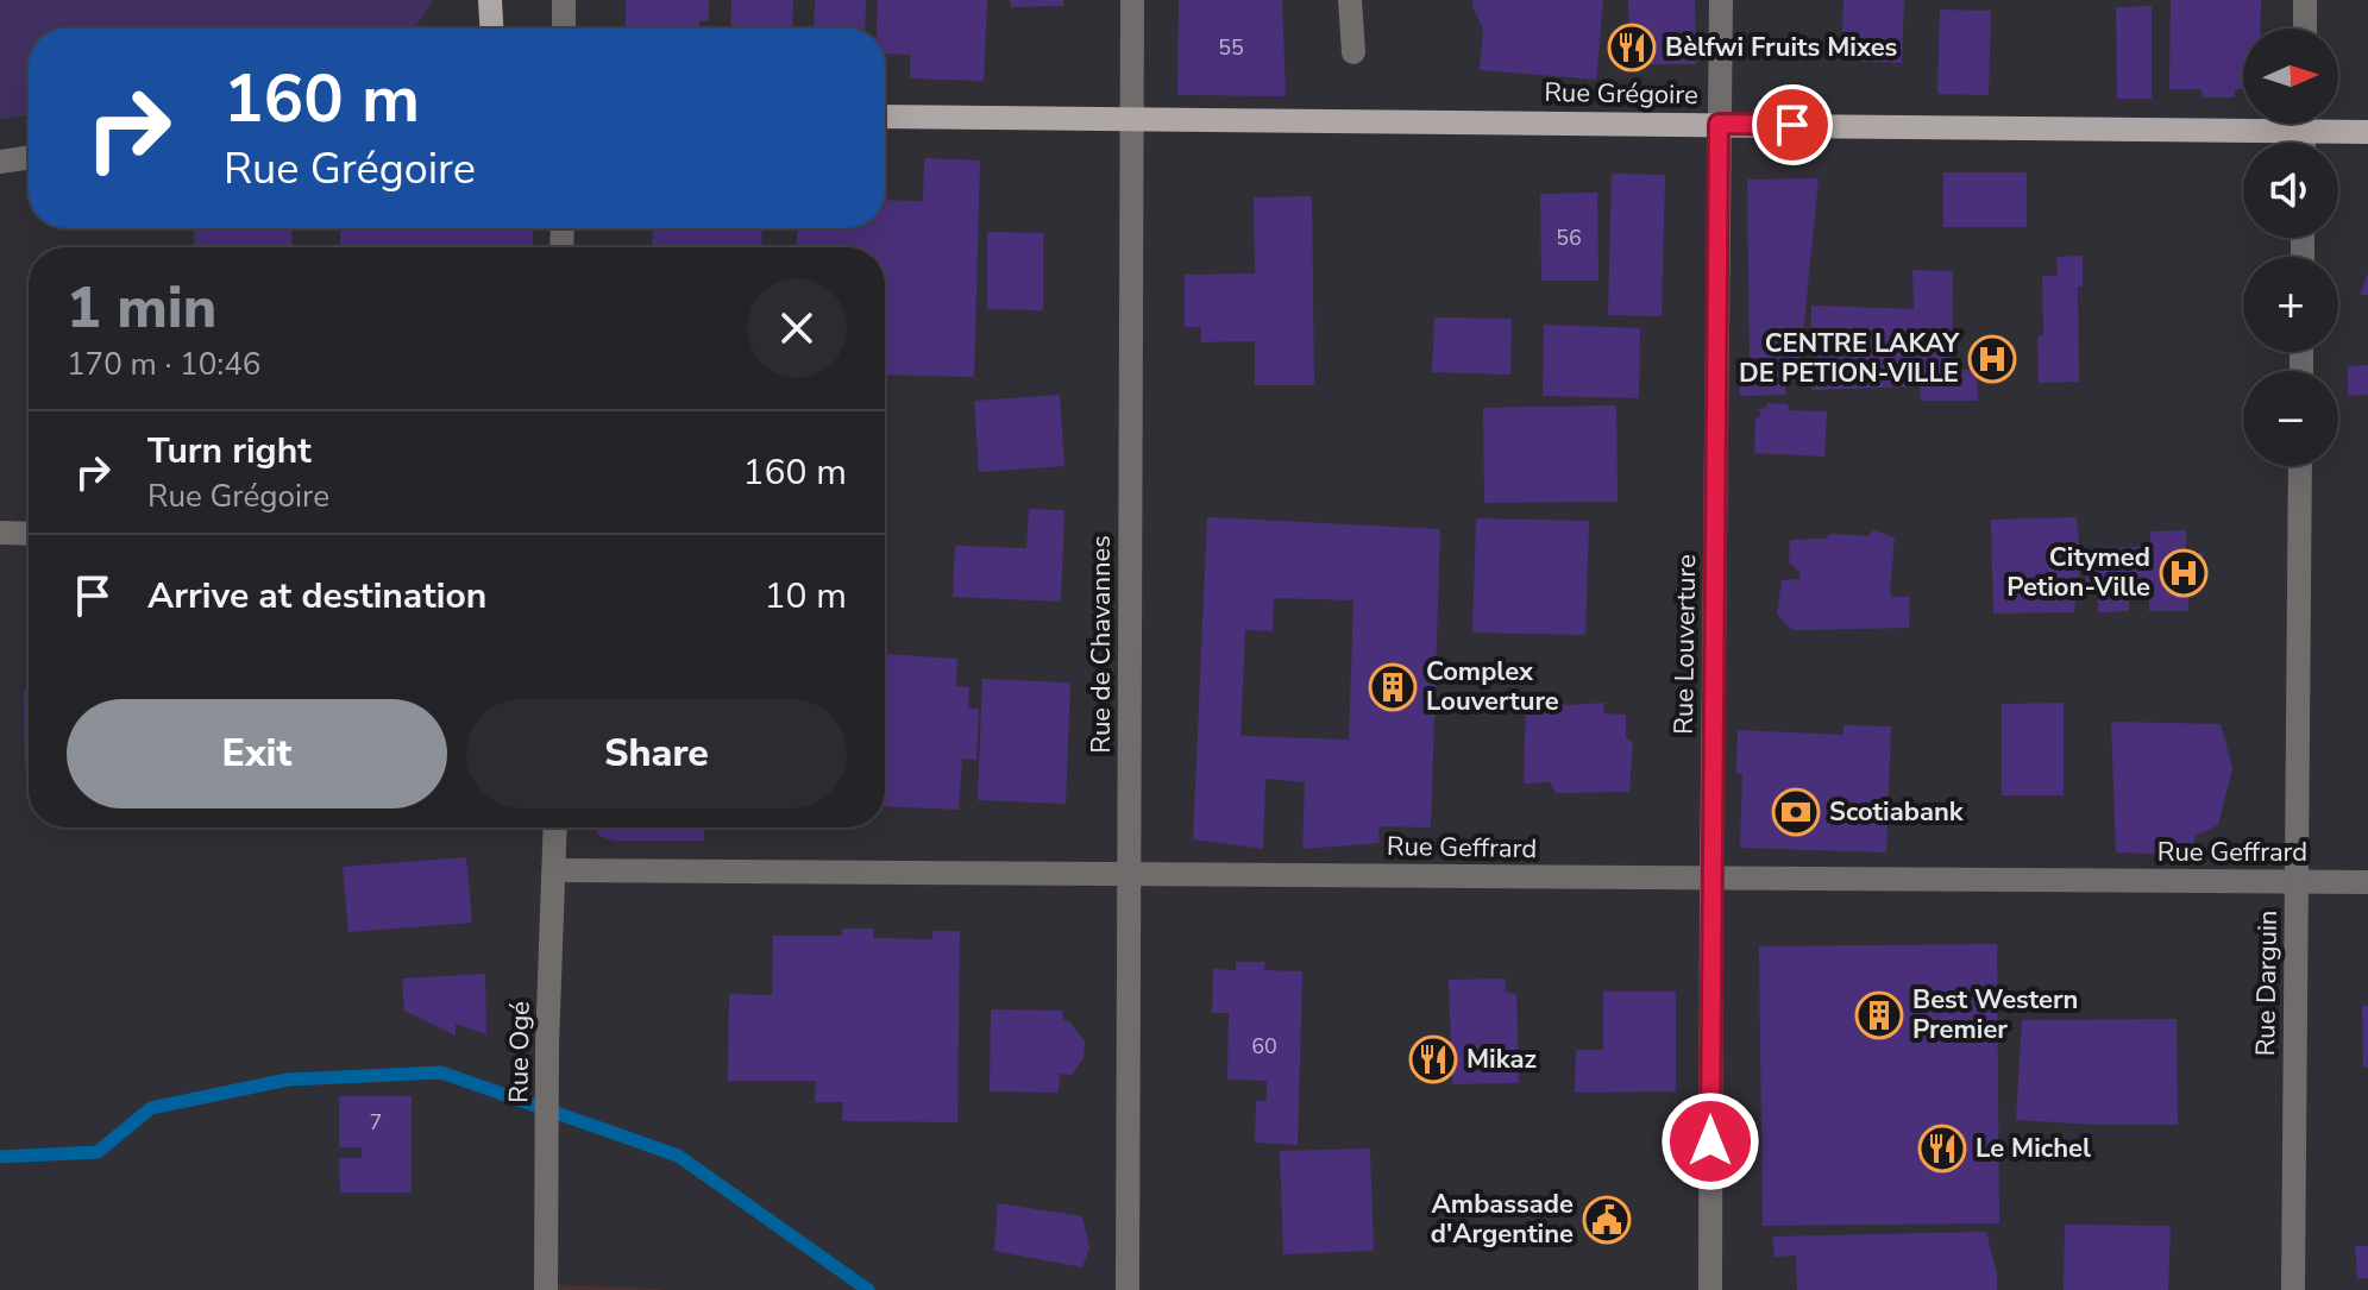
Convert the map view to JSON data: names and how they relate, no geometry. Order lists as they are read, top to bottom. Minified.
{"streets":{"main road":["Rue Grégoire"],"street":["Rue de Chavannes","Rue Louverture","Rue Geffrard","Rue Darguin","Rue Ogé"]},"crossings":[["Rue Grégoire","Rue de Chavannes"],["Rue Grégoire","Rue Louverture"],["Rue de Chavannes","Rue Geffrard"],["Rue Louverture","Rue Geffrard"],["Rue Geffrard","Rue Darguin"],["Rue Geffrard","Rue Ogé"]],"places":{"restaurant":["Bèlfwi Fruits Mixes","Mikaz","Le Michel"],"hospital":["CENTRE LAKAY DE PETION-VILLE","Citymed Petion-Ville"],"building":["Complex Louverture","Best Western Premier"],"bank":["Scotiabank"],"public building":["Ambassade d'Argentine"]},"house_numbers":["55","56","60","7"],"north":"right","page":{"map_buttons":["+","−"],"turn":["160 m","Rue Grégoire"],"heading":["1 min","170 m · 10:46"],"list":[{"name":"Turn right","note":"Rue Grégoire","value":"160 m"},{"name":"Arrive at destination","value":"10 m"}],"buttons":["Exit","Share"]}}
